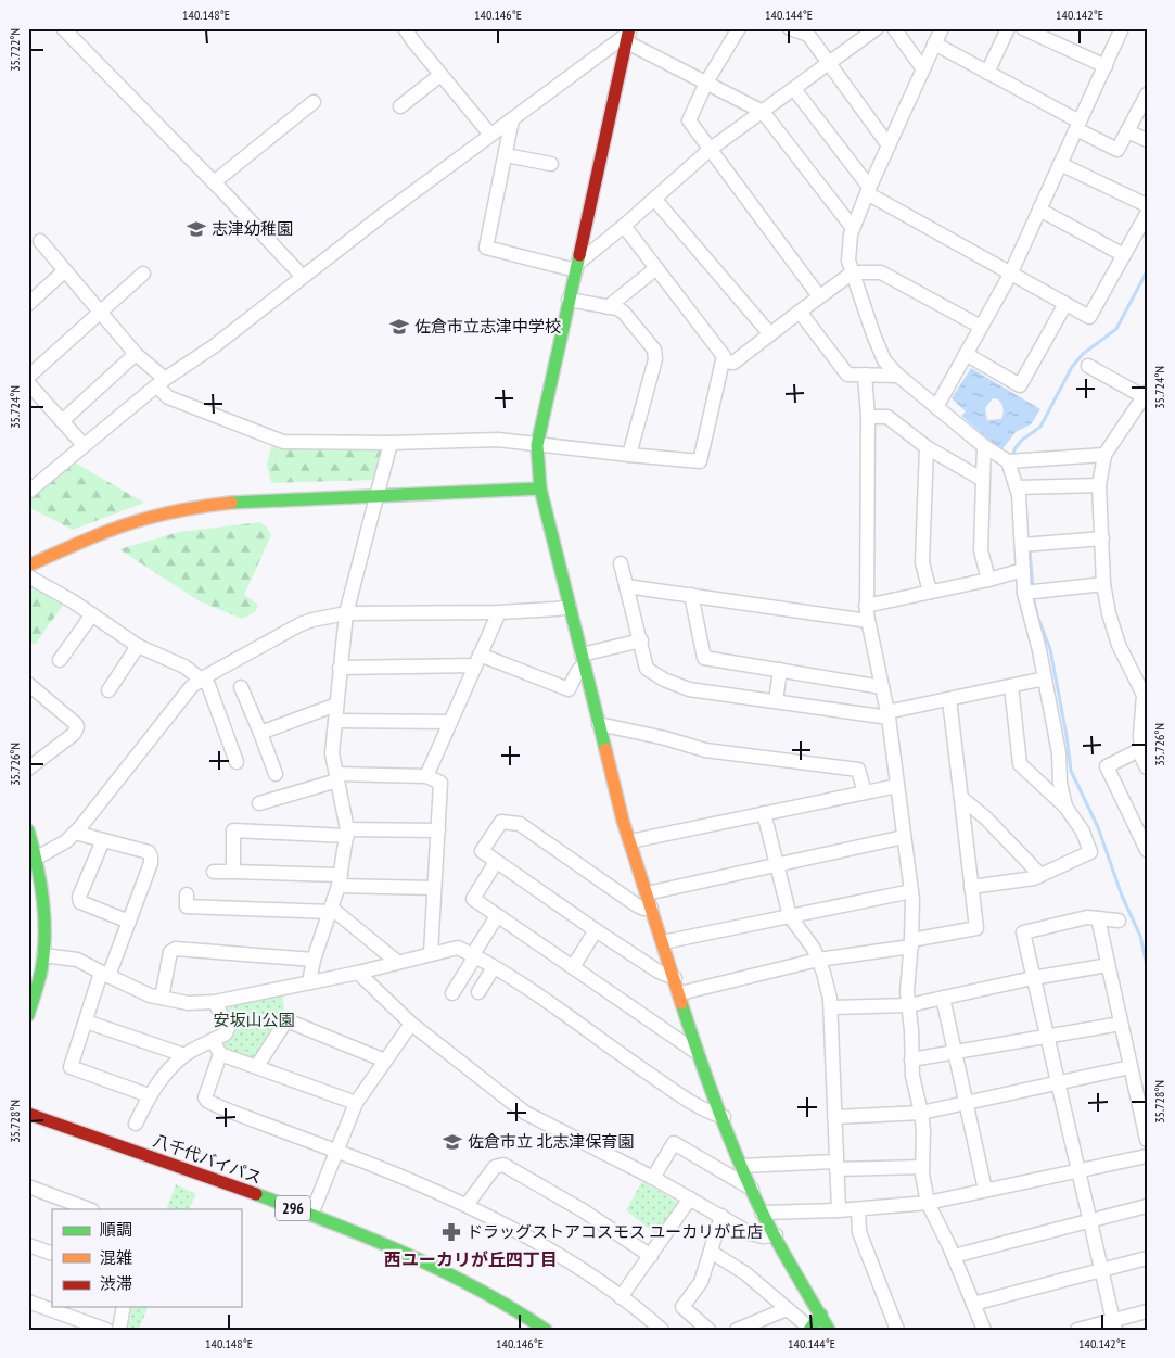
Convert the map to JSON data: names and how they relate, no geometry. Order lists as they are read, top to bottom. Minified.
{"streets":{"main road":["八千代バイパス","296"]},"districts":["西ユーカリが丘四丁目"],"parks":["安坂山公園"],"places":{"school or university":["志津幼稚園","佐倉市立志津中学校","佐倉市立 北志津保育園"],"pharmacy":["ドラッグストアコスモス ユーカリが丘店"]},"legend":["順調","混雑","渋滞"],"coordinates":["140.148°E","140.146°E","140.144°E","140.142°E","35.722°N","35.724°N","35.726°N","35.728°N"]}
